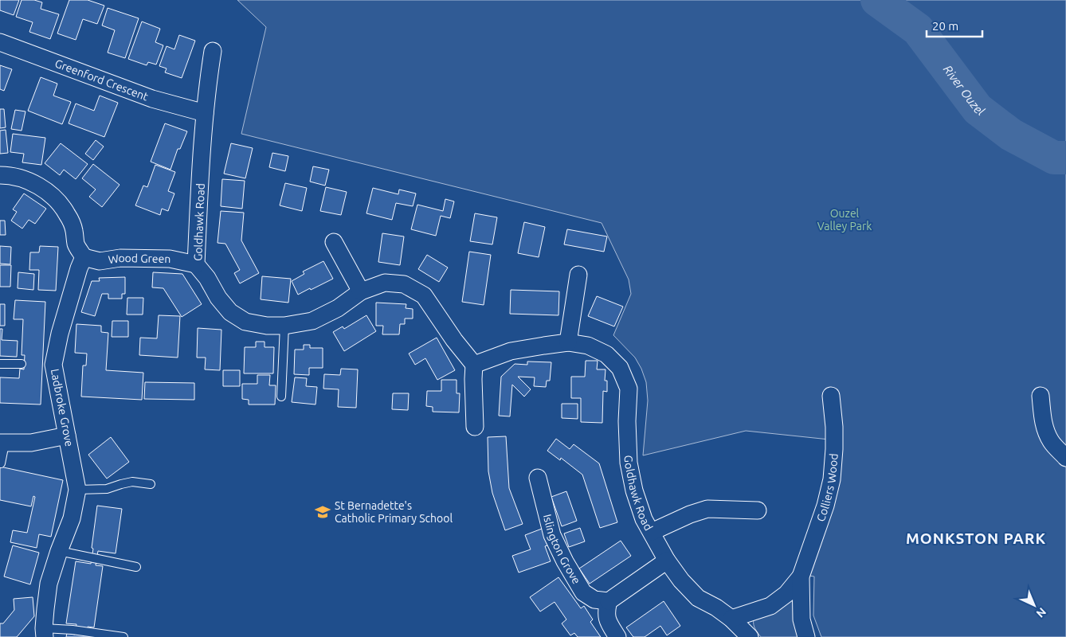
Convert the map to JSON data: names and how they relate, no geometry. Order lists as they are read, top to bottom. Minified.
{"streets":{"street":["Greenford Crescent","Goldhawk Road","Wood Green","Ladbroke Grove","Colliers Wood","Islington Grove"]},"crossings":[["Greenford Crescent","Goldhawk Road"],["Goldhawk Road","Wood Green"],["Goldhawk Road","Colliers Wood"],["Wood Green","Ladbroke Grove"]],"districts":["MONKSTON PARK"],"water":["River Ouzel"],"parks":["Ouzel Valley Park"],"places":{"school or university":["St Bernadette's Catholic Primary School"]},"scale_bar":"20 m","north":"bottom right"}
